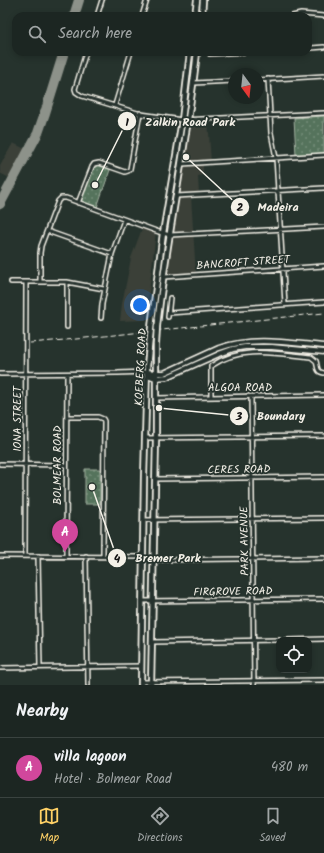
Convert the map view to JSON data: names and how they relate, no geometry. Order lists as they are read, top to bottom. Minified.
{"streets":{"main road":["KOEBERG ROAD"],"street":["BANCROFT STREET","ALGOA ROAD","IONA STREET","BOLMEAR ROAD","CERES ROAD","PARK AVENUE","FIRGROVE ROAD"]},"crossings":[["BANCROFT STREET","KOEBERG ROAD"],["KOEBERG ROAD","ALGOA ROAD"],["KOEBERG ROAD","CERES ROAD"],["KOEBERG ROAD","FIRGROVE ROAD"],["ALGOA ROAD","PARK AVENUE"],["CERES ROAD","PARK AVENUE"],["PARK AVENUE","FIRGROVE ROAD"]],"places":["Madeira","Zalkin Road Park","Boundary","Bremer Park"],"north":"bottom","page":{"search":"Search here","pins":"A","heading":"Nearby","list":[{"mark":"A","name":"villa lagoon","note":"Hotel · Bolmear Road","value":"480 m"}],"nav":["Map","Directions","Saved"]}}
